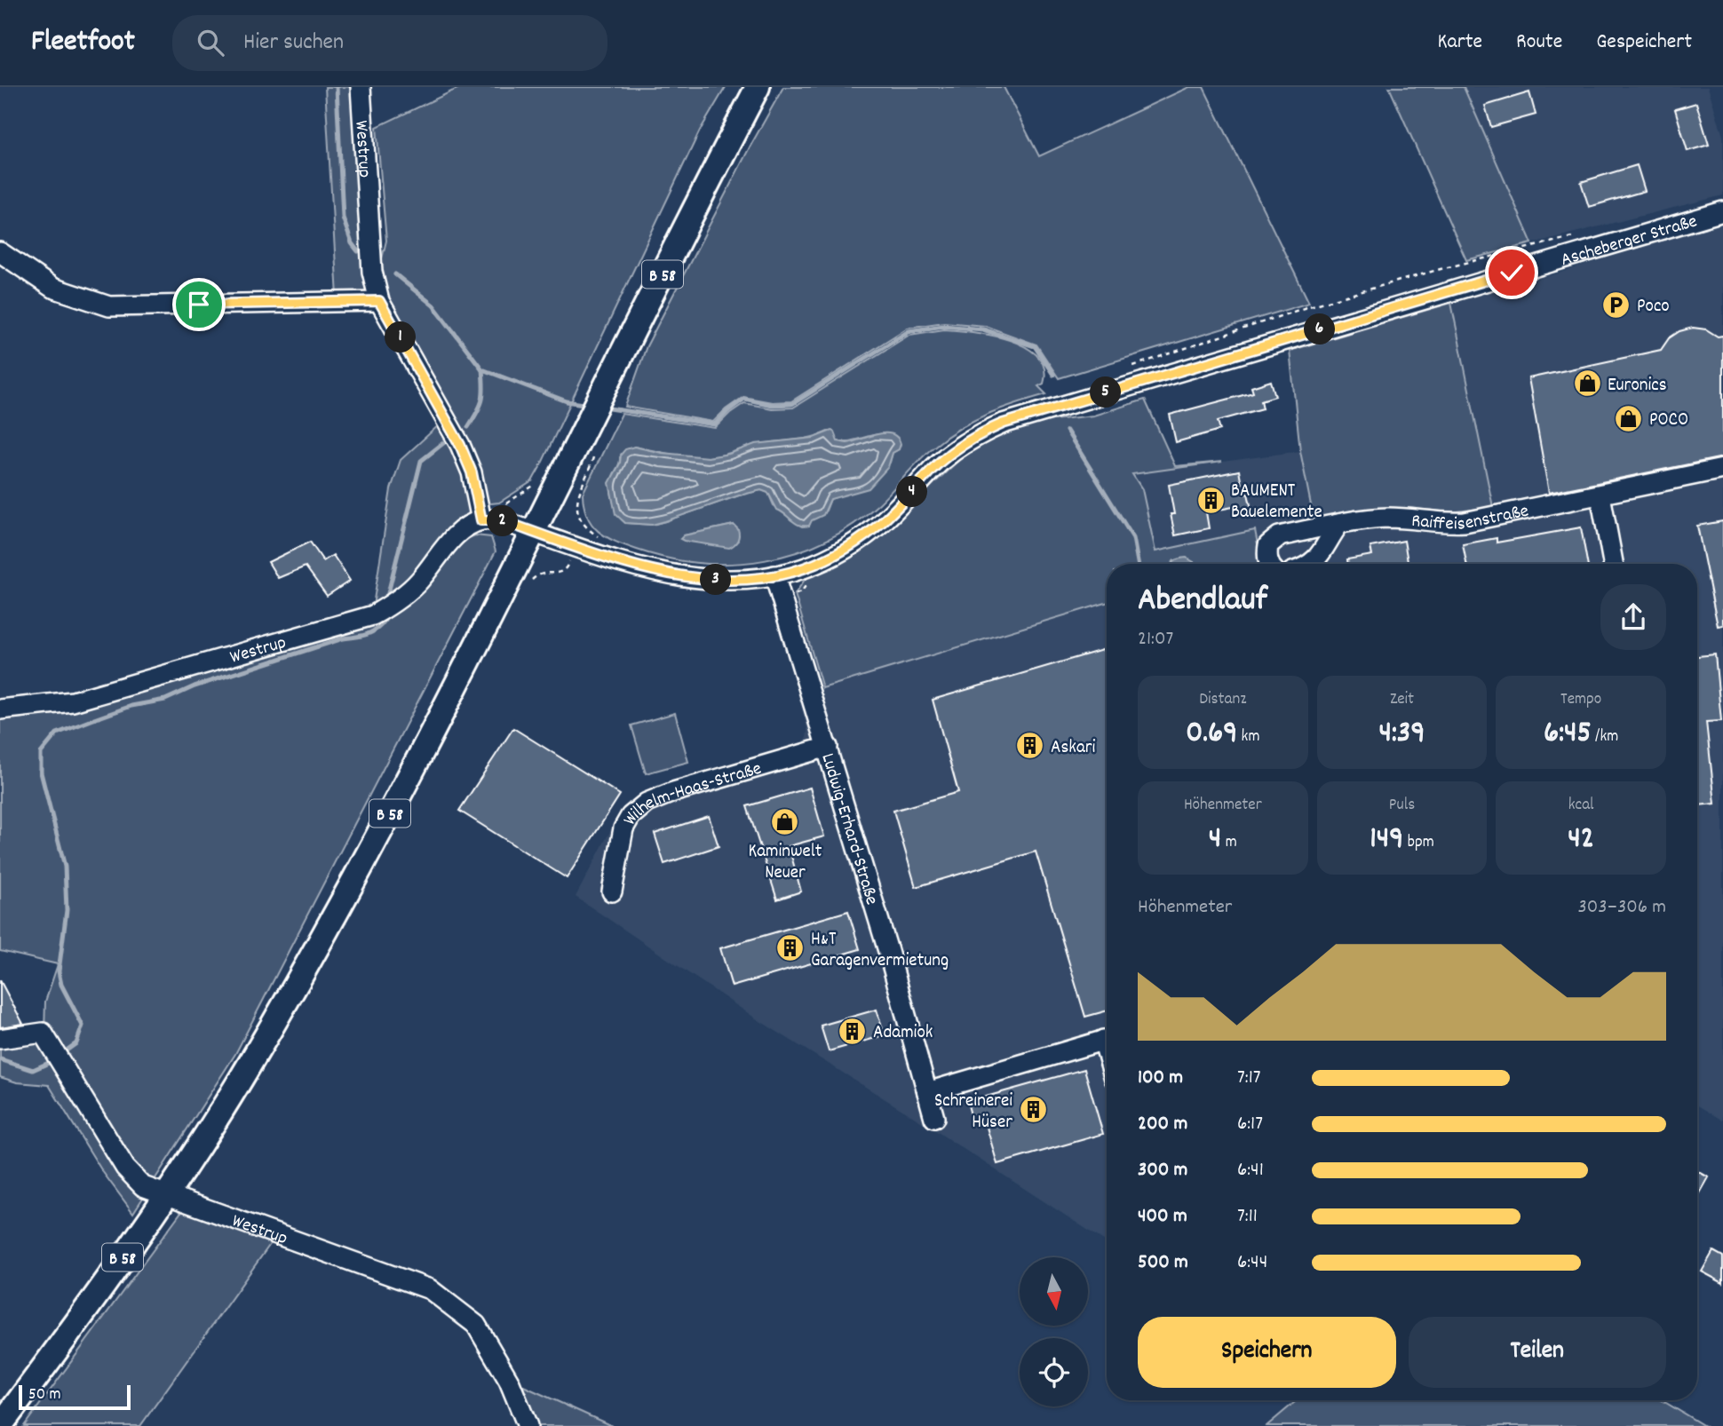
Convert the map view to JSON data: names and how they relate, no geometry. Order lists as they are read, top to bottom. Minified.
{"streets":{"main road":["B 58"],"street":["Westrup","Ascheberger Straße","Raiffeisenstraße","Wilhelm-Haas-Straße","Ludwig-Erhard-Straße"]},"crossings":[["Westrup","B 58"],["Ascheberger Straße","B 58"],["Ascheberger Straße","Ludwig-Erhard-Straße"],["Wilhelm-Haas-Straße","Ludwig-Erhard-Straße"]],"places":{"parking":["Poco"],"shop":["Euronics","POCO","Kaminwelt Neuer"],"building":["BAUMENT Bauelemente","Askari","H&T Garagenvermietung","Adamiok","Schreinerei Hüser"]},"scale_bar":"50 m","north":"bottom","page":{"header":"Fleetfoot","search":"Hier suchen","nav":["Karte","Route","Gespeichert"],"pins":["6","1","5","4","2","3"],"heading":["Abendlauf","21:07"],"stats":[["Distanz","0.69 km"],["Zeit","4:39"],["Tempo","6:45 /km"],["Höhenmeter","4 m"],["Puls","149 bpm"],["kcal","42"]],"chart":["Höhenmeter","303–306 m"],"list":[{"name":"100 m","note":"7:17"},{"name":"200 m","note":"6:17"},{"name":"300 m","note":"6:41"},{"name":"400 m","note":"7:11"},{"name":"500 m","note":"6:44"}],"buttons":["Speichern","Teilen"],"scale":"50 m"}}
